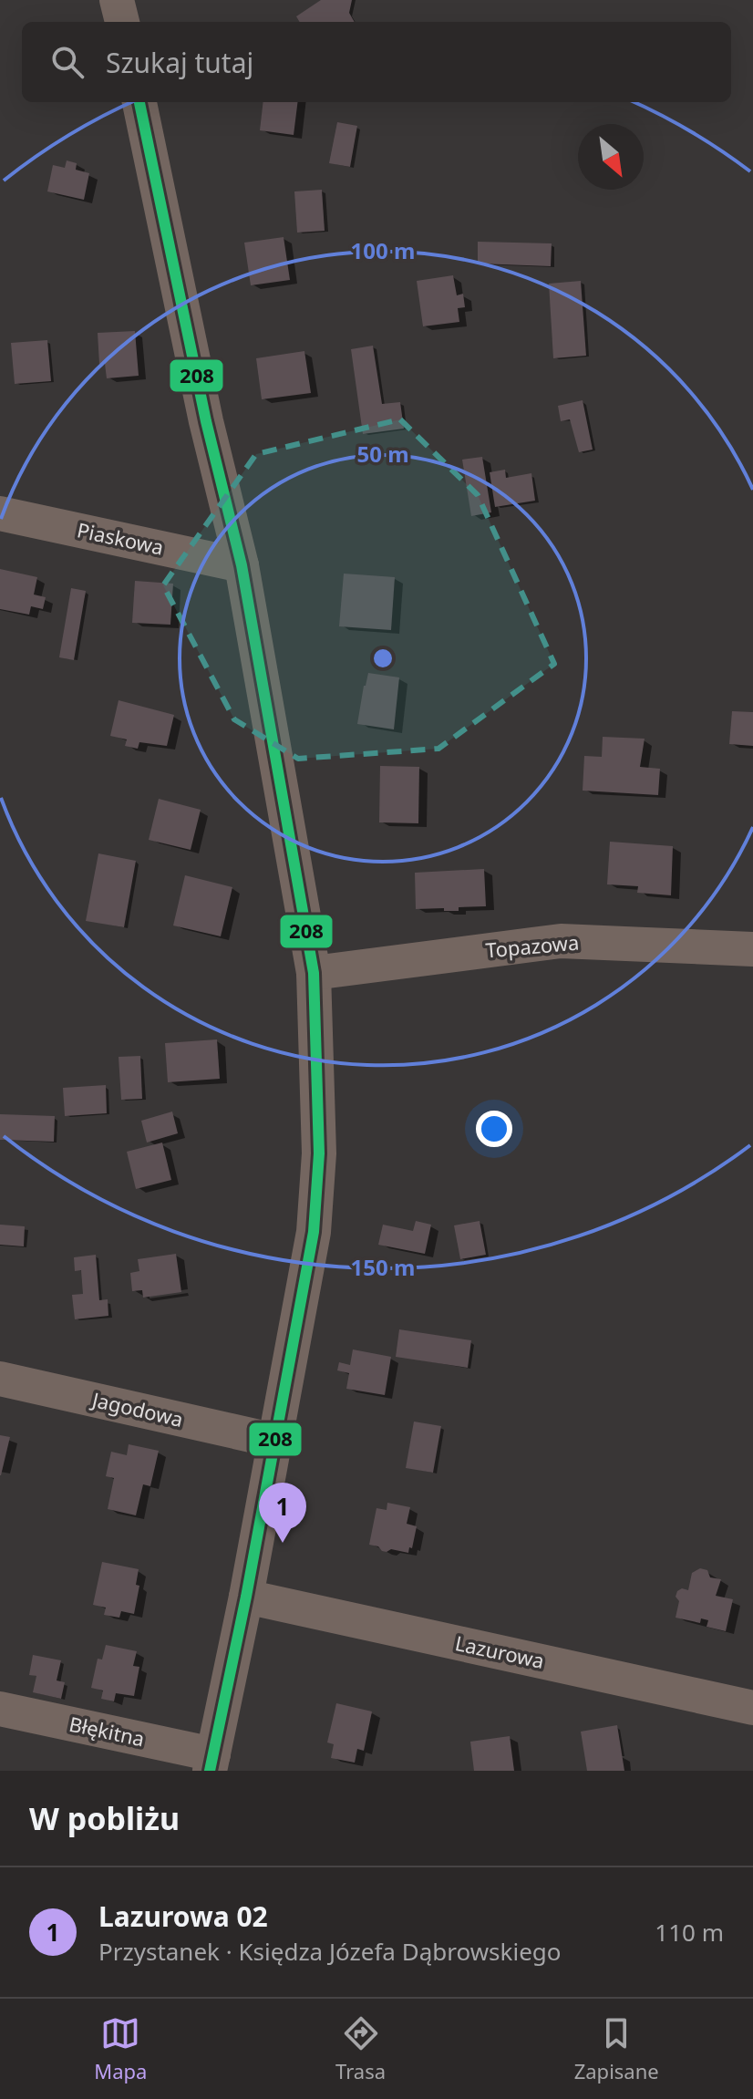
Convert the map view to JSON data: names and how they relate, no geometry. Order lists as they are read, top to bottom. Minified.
{"streets":{"street":["Piaskowa","Topazowa","Jagodowa","Lazurowa","Błękitna"]},"lines":["transit line 208"],"north":"bottom right","page":{"search":"Szukaj tutaj","pins":"1","heading":"W pobliżu","list":[{"mark":"1","name":"Lazurowa 02","note":"Przystanek · Księdza Józefa Dąbrowskiego","value":"110 m"}],"nav":["Mapa","Trasa","Zapisane"]},"rings":["100 m","50 m","150 m"]}
